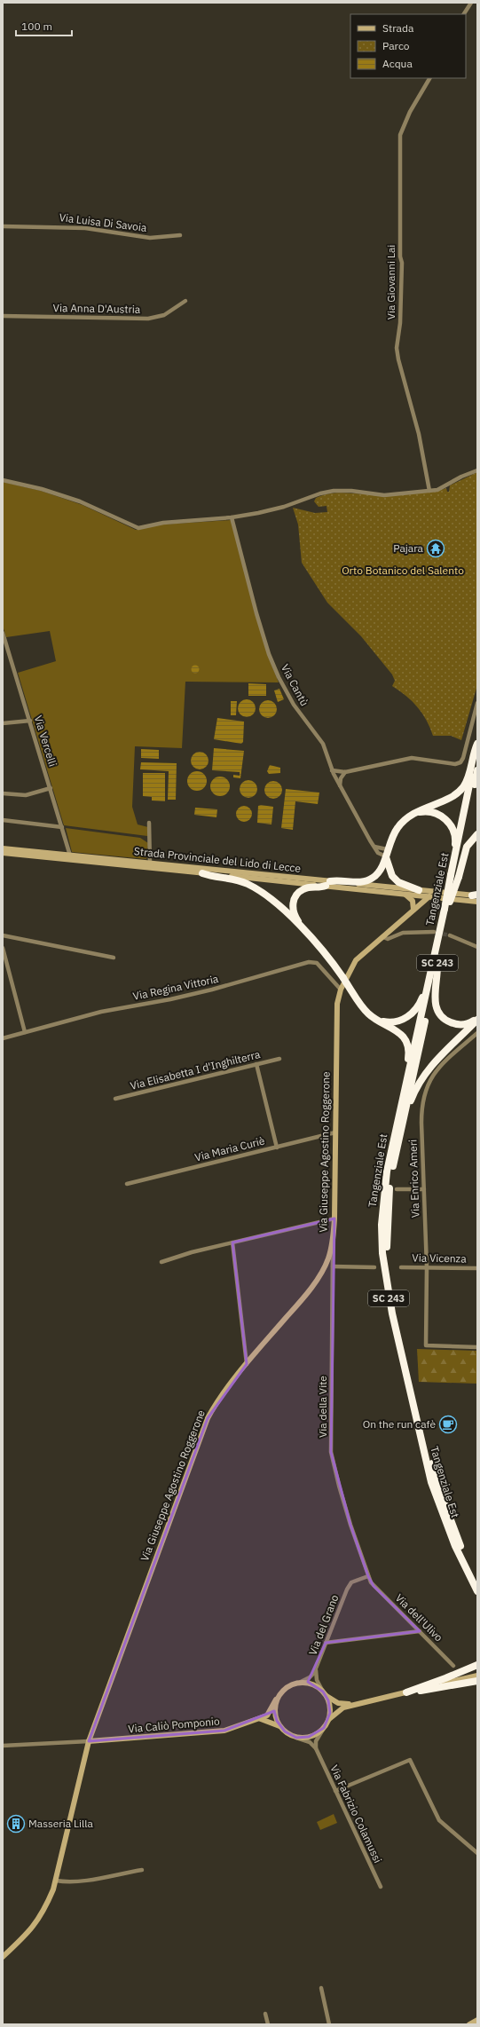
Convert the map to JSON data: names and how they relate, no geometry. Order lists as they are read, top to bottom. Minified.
{"streets":{"highway":["Tangenziale Est","SC 243"],"street":["Via Luisa Di Savoia","Via Giovanni Lai","Via Anna D'Austria","Via Cantù","Via Vercelli","Strada Provinciale del Lido di Lecce","Via Regina Vittoria","Via Elisabetta I d'Inghilterra","Via Maria Curiè","Via Giuseppe Agostino Roggerone","Via Enrico Ameri","Via Vicenza","Via della Vite","Via dell'Ulivo","Via del Grano","Via Caliò Pomponio","Via Fabrizio Colamussi"]},"crossings":[["Via Vercelli","Strada Provinciale del Lido di Lecce"],["Strada Provinciale del Lido di Lecce","Via Giuseppe Agostino Roggerone"],["Via Regina Vittoria","Via Giuseppe Agostino Roggerone"],["Via Maria Curiè","Via Giuseppe Agostino Roggerone"],["Via Giuseppe Agostino Roggerone","Via della Vite"],["Via Giuseppe Agostino Roggerone","Via Caliò Pomponio"],["Via Enrico Ameri","Via Vicenza"],["Via della Vite","Via dell'Ulivo"],["Via della Vite","Via del Grano"]],"parks":["Orto Botanico del Salento"],"places":{"temple":["Pajara"],"cafe":["On the run cafè"],"building":["Masseria Lilla"]},"legend":["Strada","Parco","Acqua"],"scale_bar":"100 m"}
